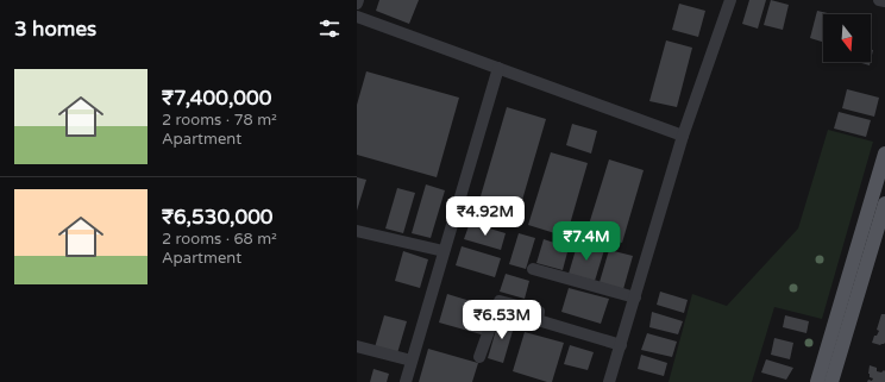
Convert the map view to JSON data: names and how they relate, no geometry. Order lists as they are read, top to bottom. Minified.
{"north":"bottom","page":{"heading":"3 homes","list":[{"name":"₹7,400,000","note":"2 rooms · 78 m² · Apartment"},{"name":"₹6,530,000","note":"2 rooms · 68 m² · Apartment"}],"price":["₹4.92M","₹7.4M","₹6.53M"]}}
